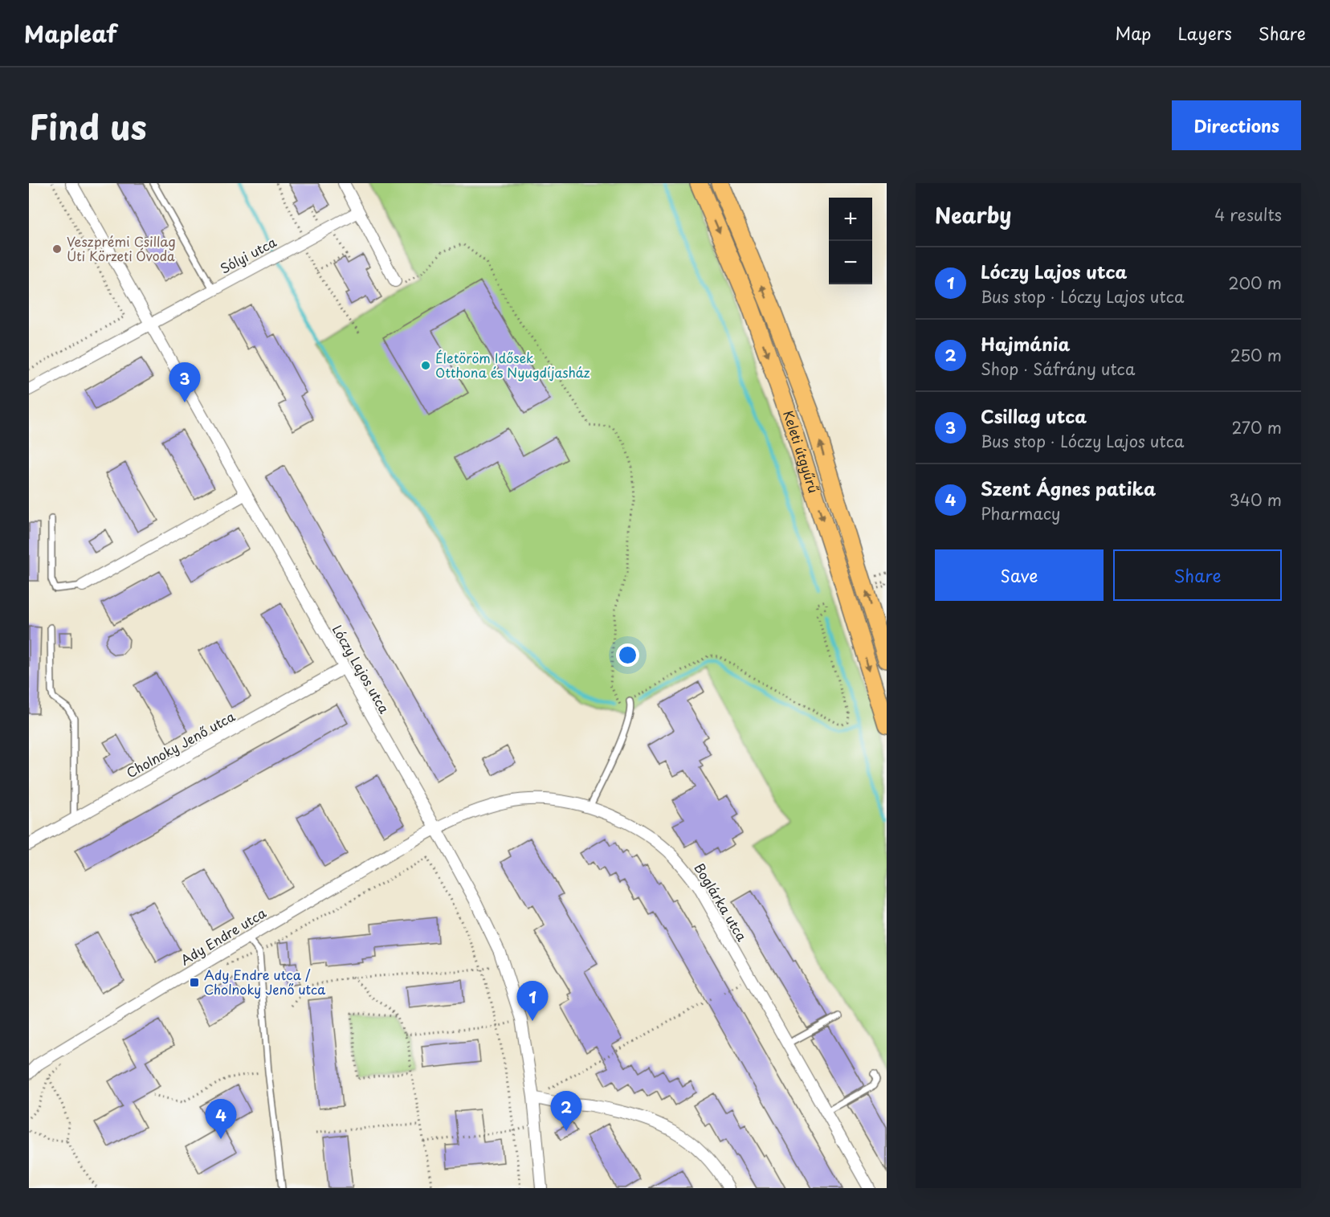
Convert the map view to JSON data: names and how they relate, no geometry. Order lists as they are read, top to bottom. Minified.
{"streets":{"main road":["Keleti útgyűrű"],"street":["Sólyi utca","Lóczy Lajos utca","Cholnoky Jenő utca","Boglárka utca","Ady Endre utca"]},"crossings":[["Sólyi utca","Lóczy Lajos utca"],["Lóczy Lajos utca","Cholnoky Jenő utca"],["Lóczy Lajos utca","Boglárka utca"],["Lóczy Lajos utca","Ady Endre utca"],["Boglárka utca","Ady Endre utca"]],"places":{"other":["Veszprémi Csillag Úti Körzeti Óvoda","Életöröm Idősek Otthona és Nyugdíjasház"],"transit":["Ady Endre utca / Cholnoky Jenő utca"]},"page":{"header":"Mapleaf","nav":["Map","Layers","Share"],"title":"Find us","buttons":["Directions",["Save","Share"]],"heading":["Nearby","4 results"],"map_buttons":["+","−"],"list":[{"mark":"1","name":"Lóczy Lajos utca","note":"Bus stop · Lóczy Lajos utca","value":"200 m"},{"mark":"2","name":"Hajmánia","note":"Shop · Sáfrány utca","value":"250 m"},{"mark":"3","name":"Csillag utca","note":"Bus stop · Lóczy Lajos utca","value":"270 m"},{"mark":"4","name":"Szent Ágnes patika","note":"Pharmacy","value":"340 m"}],"pins":["3","1","2","4"]}}
